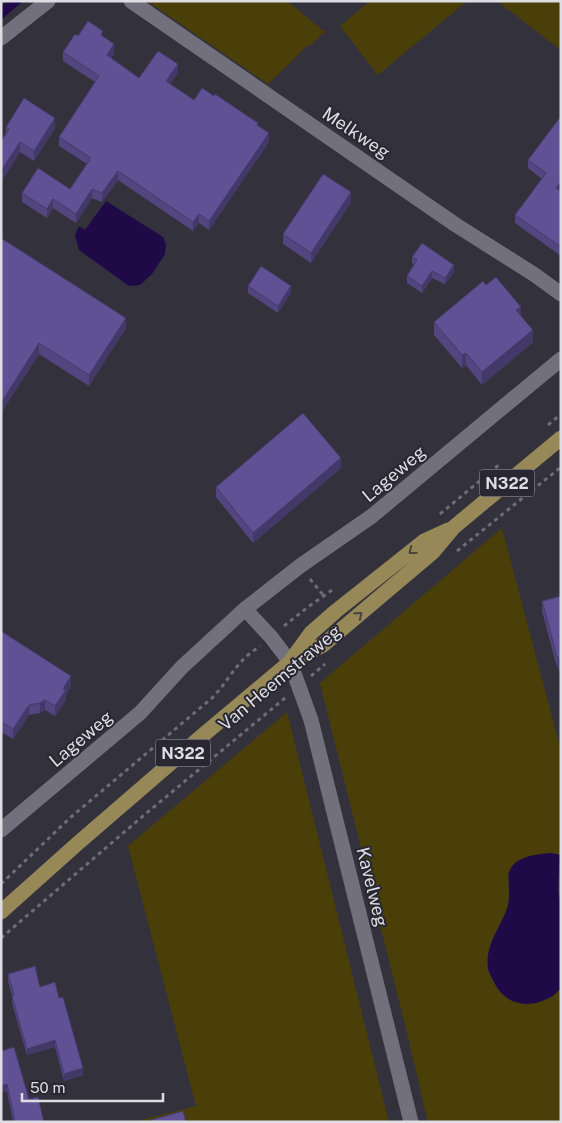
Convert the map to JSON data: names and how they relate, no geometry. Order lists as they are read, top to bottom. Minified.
{"streets":{"main road":["N322","Van Heemstraweg"],"street":["Melkweg","Lageweg","Kavelweg"]},"crossings":[["Van Heemstraweg","Kavelweg"]],"scale_bar":"50 m"}
